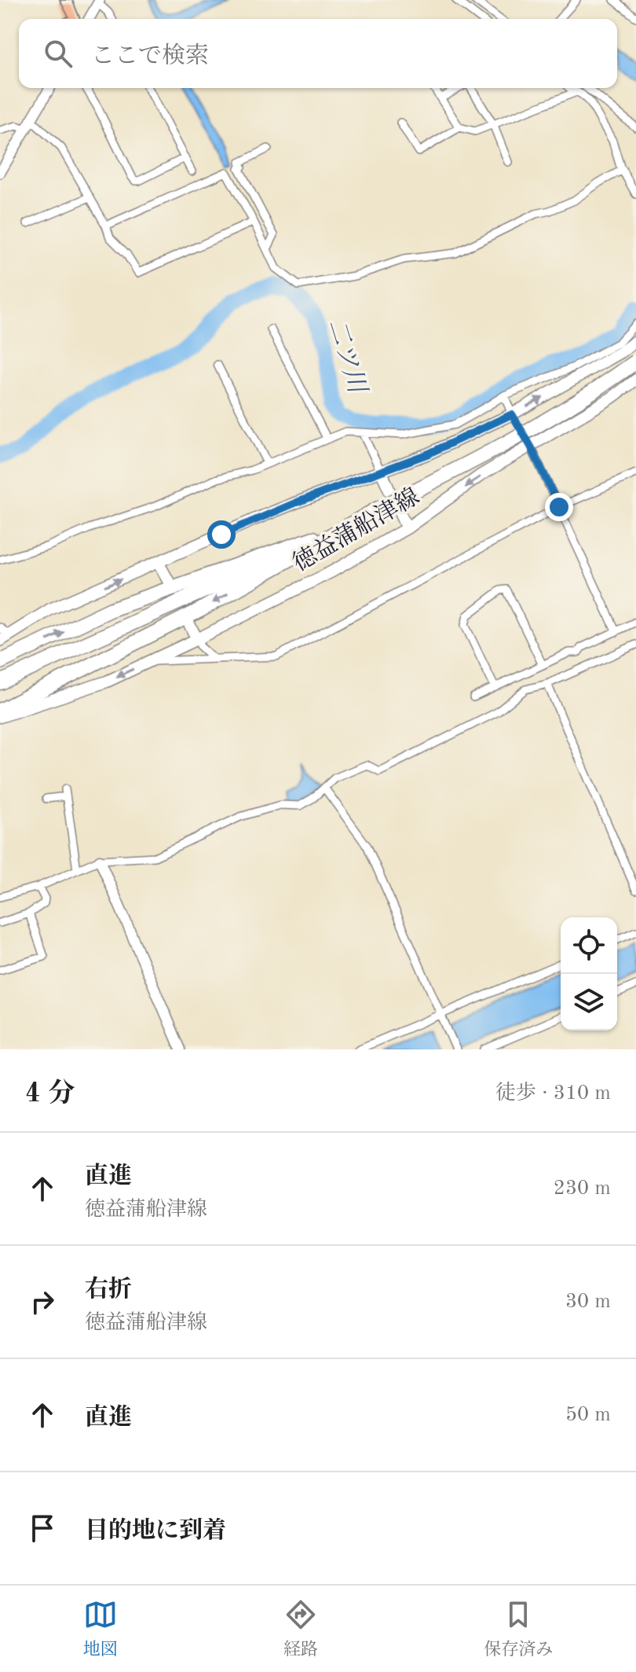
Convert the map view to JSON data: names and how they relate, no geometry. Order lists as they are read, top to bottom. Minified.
{"streets":{"main road":["徳益蒲船津線"]},"water":["二ツ川"],"page":{"search":"ここで検索","heading":["4 分","徒歩 · 310 m"],"list":[["直進","徳益蒲船津線","230 m"],["右折","徳益蒲船津線","30 m"],["直進","50 m"],"目的地に到着"],"nav":["地図","経路","保存済み"]}}
